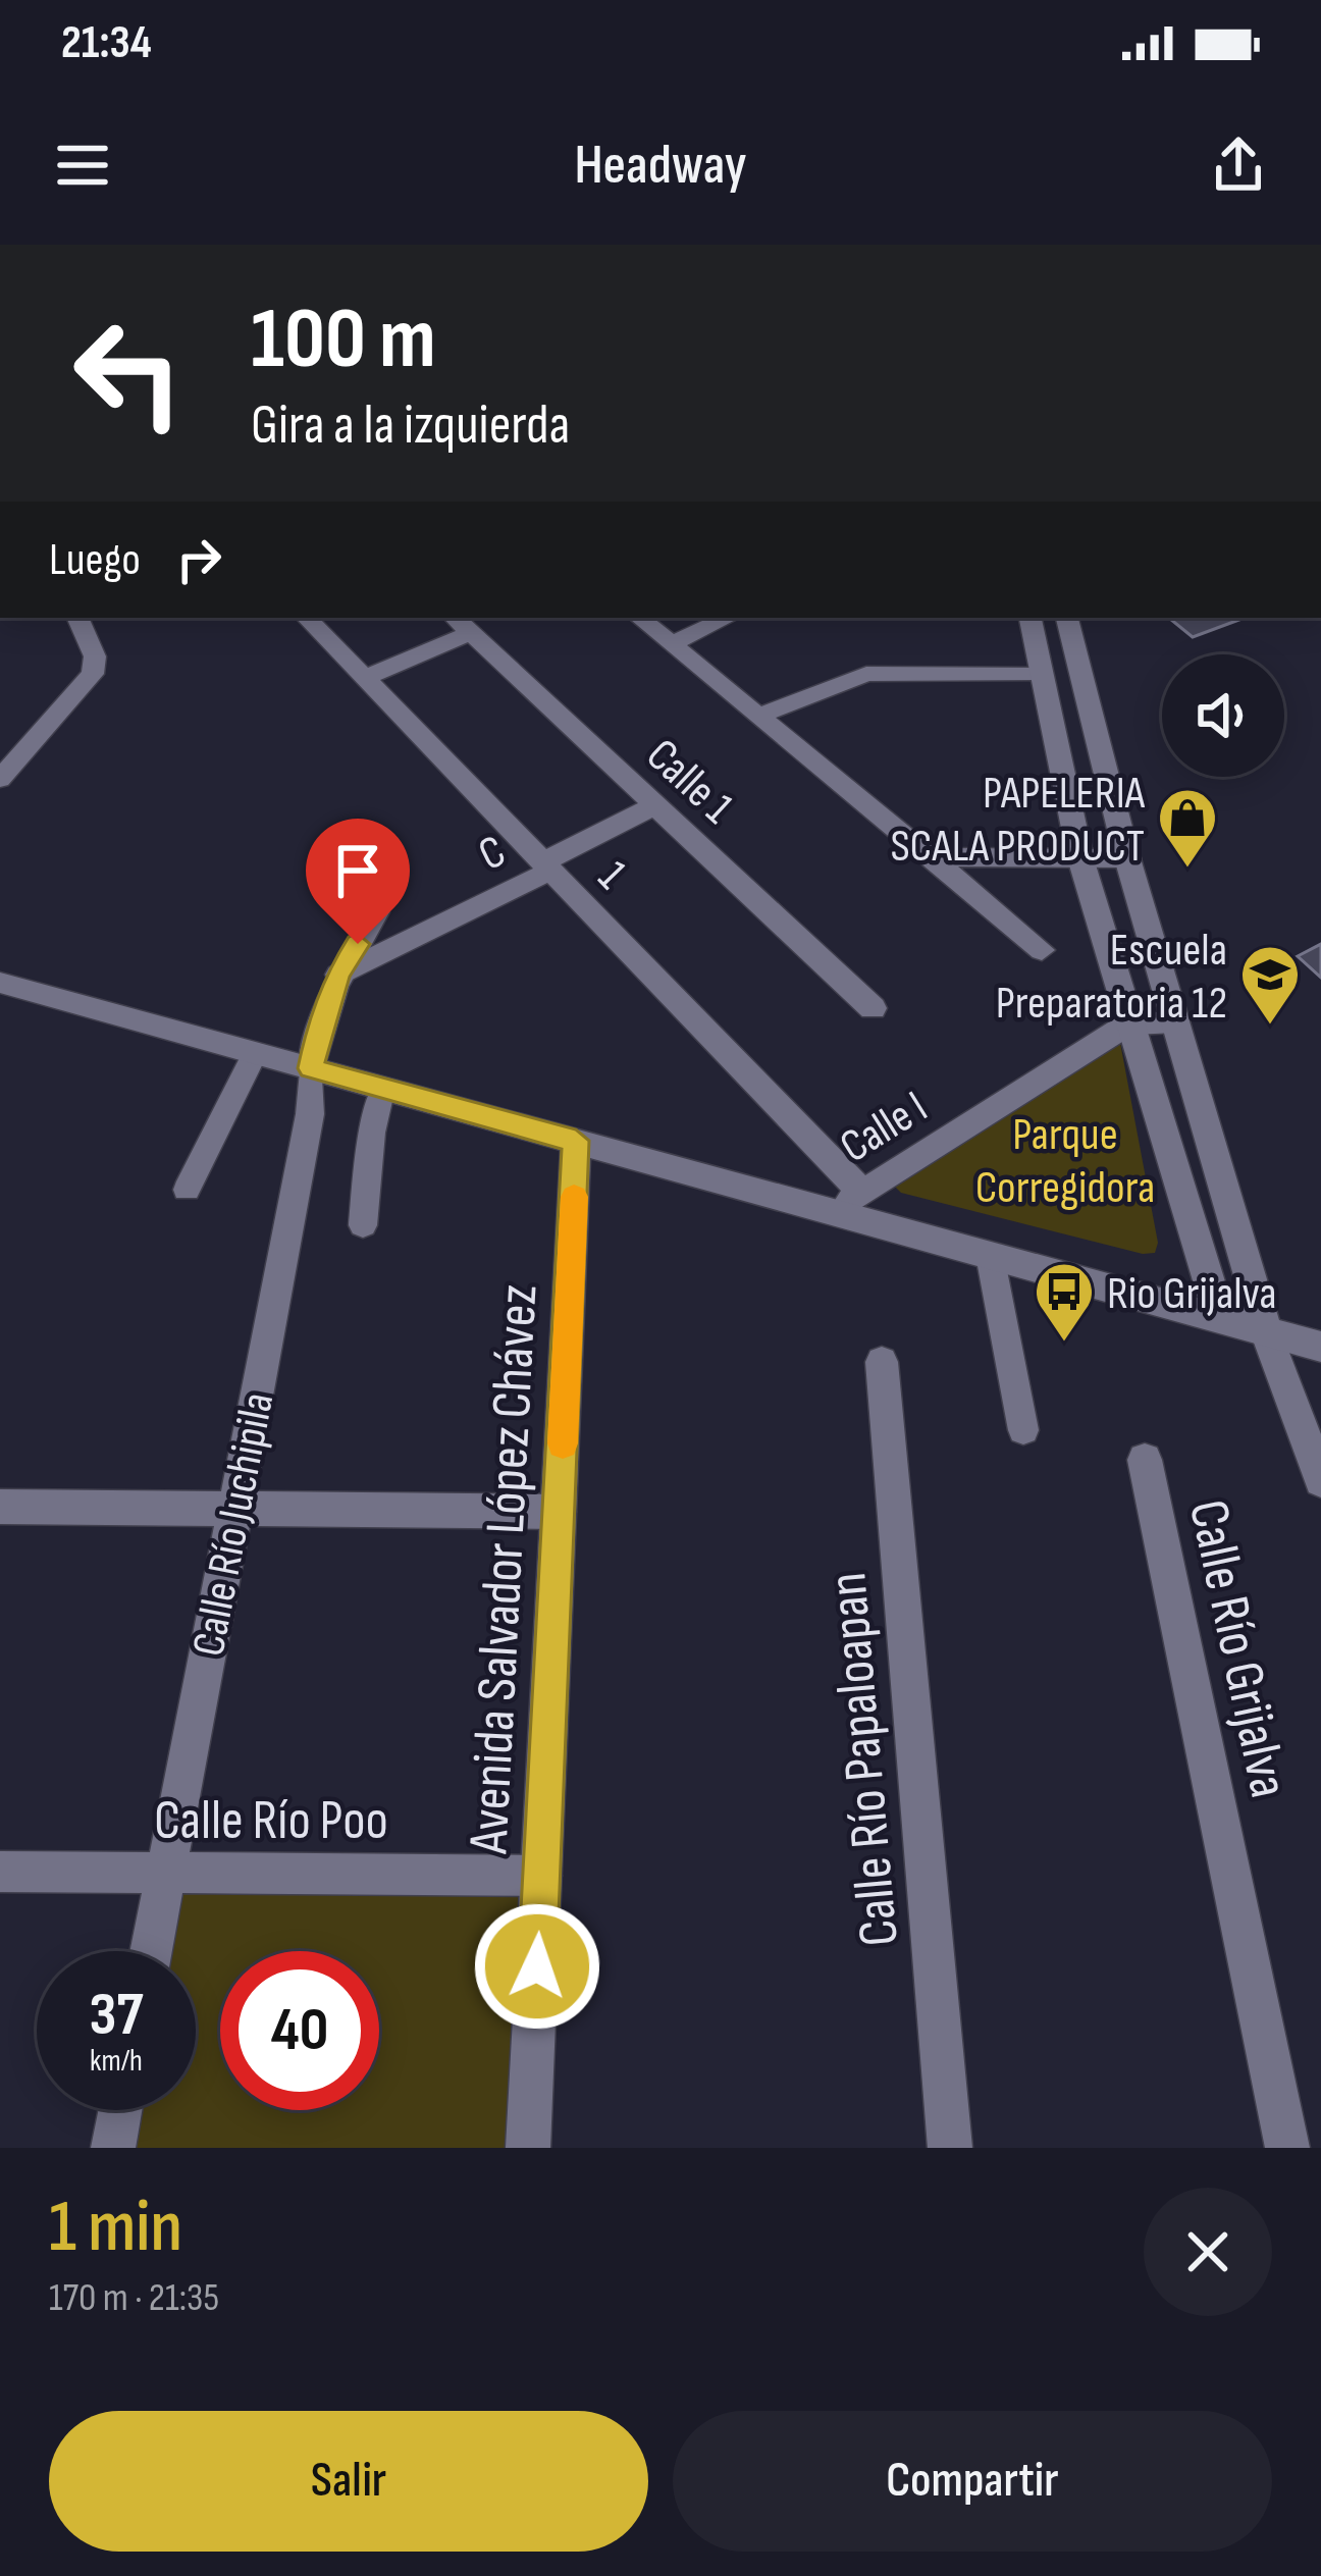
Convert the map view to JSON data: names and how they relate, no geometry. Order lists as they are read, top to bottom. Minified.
{"streets":{"street":["Calle 1","C","1","Calle I","Calle Río Juchipila","Avenida Salvador López Chávez","Calle Río Grijalva","Calle Río Papaloapan","Calle Río Poo"]},"crossings":[["Calle 1","C"],["C","1"],["1","Calle I"],["Calle Río Juchipila","Calle Río Poo"],["Avenida Salvador López Chávez","Calle Río Poo"]],"parks":["Parque Corregidora"],"places":{"shop":["PAPELERIA SCALA PRODUCT"],"school or university":["Escuela Preparatoria 12"],"bus stop":["Rio Grijalva"]},"page":{"status":"21:34","header":"Headway","turn":["100 m","Gira a la izquierda"],"then":"Luego","speed":"37 km/h","limit":"40","heading":["1 min","170 m · 21:35"],"buttons":["Salir","Compartir"]}}
